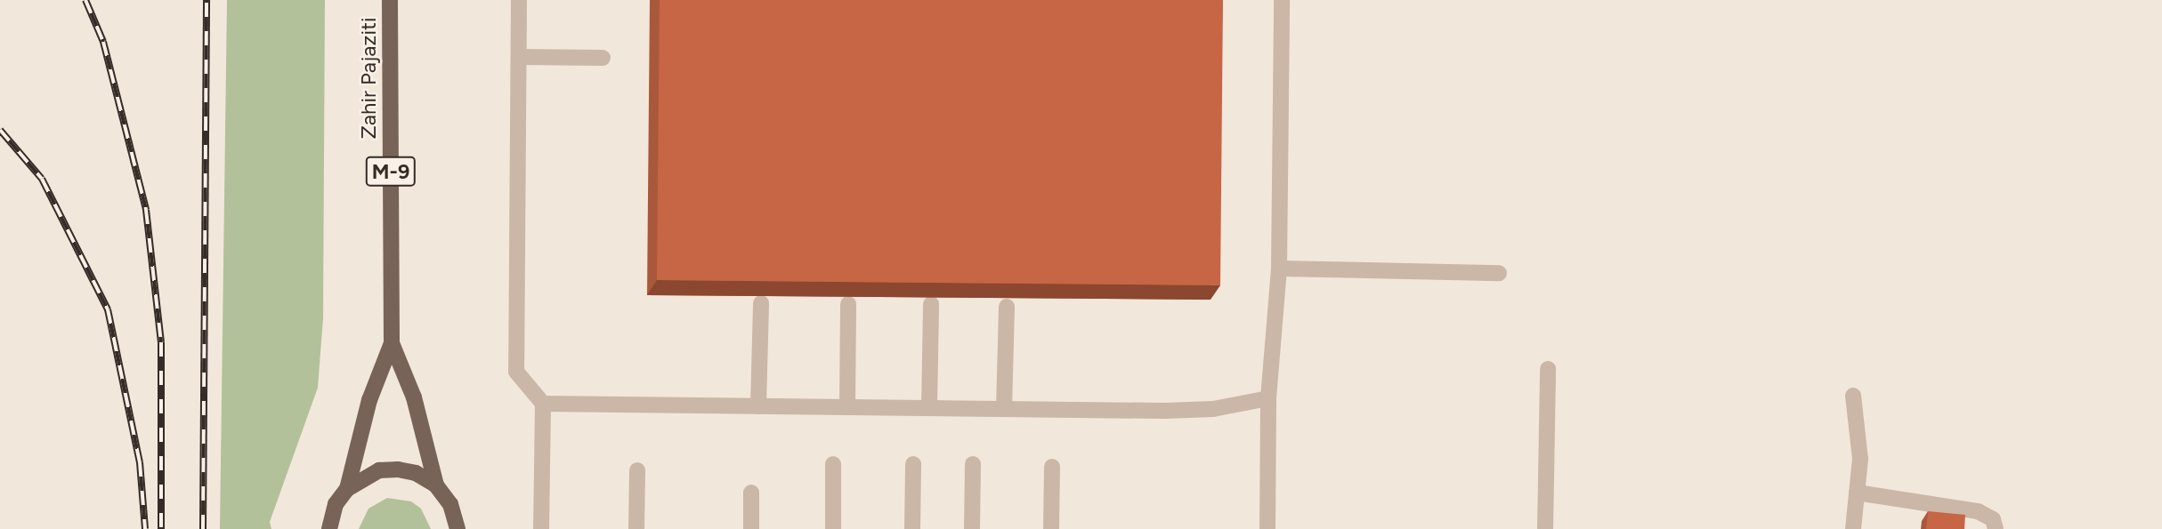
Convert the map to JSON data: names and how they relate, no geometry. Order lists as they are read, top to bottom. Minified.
{"streets":{"main road":["Zahir Pajaziti","M-9"]},"crossings":[["Zahir Pajaziti","M-9"]]}
